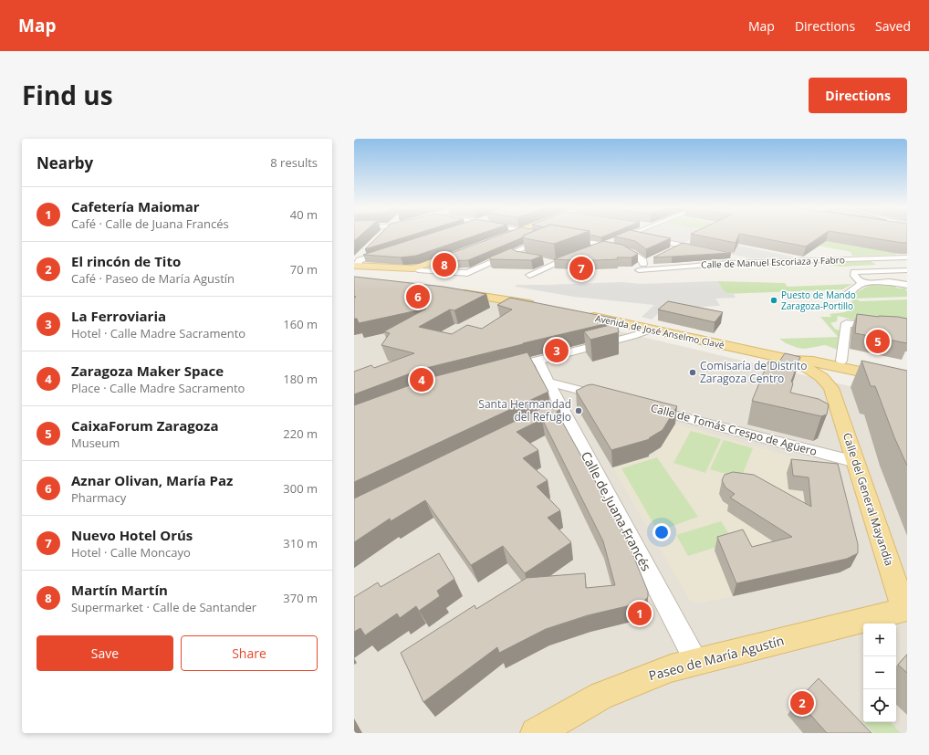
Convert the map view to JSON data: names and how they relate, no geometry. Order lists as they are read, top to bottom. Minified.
{"streets":{"main road":["Avenida de José Anselmo Clavé","Calle del General Mayandía","Paseo de María Agustín"],"street":["Calle de Manuel Escoriaza y Fabro","Calle de Tomás Crespo de Agüero","Calle de Juana Francés"]},"crossings":[["Avenida de José Anselmo Clavé","Calle del General Mayandía"],["Calle de Tomás Crespo de Agüero","Calle del General Mayandía"],["Calle del General Mayandía","Paseo de María Agustín"],["Calle de Juana Francés","Paseo de María Agustín"]],"places":["Puesto de Mando Zaragoza-Portillo","Comisaría de Distrito Zaragoza Centro","Santa Hermandad del Refugio"],"page":{"header":"Map","nav":["Map","Directions","Saved"],"title":"Find us","buttons":["Directions",["Save","Share"]],"heading":["Nearby","8 results"],"list":[{"mark":"1","name":"Cafetería Maiomar","note":"Café · Calle de Juana Francés","value":"40 m"},{"mark":"2","name":"El rincón de Tito","note":"Café · Paseo de María Agustín","value":"70 m"},{"mark":"3","name":"La Ferroviaria","note":"Hotel · Calle Madre Sacramento","value":"160 m"},{"mark":"4","name":"Zaragoza Maker Space","note":"Place · Calle Madre Sacramento","value":"180 m"},{"mark":"5","name":"CaixaForum Zaragoza","note":"Museum","value":"220 m"},{"mark":"6","name":"Aznar Olivan, María Paz","note":"Pharmacy","value":"300 m"},{"mark":"7","name":"Nuevo Hotel Orús","note":"Hotel · Calle Moncayo","value":"310 m"},{"mark":"8","name":"Martín Martín","note":"Supermarket · Calle de Santander","value":"370 m"}],"pins":["8","7","6","5","3","4","1","2"],"map_buttons":["+","−"]}}
